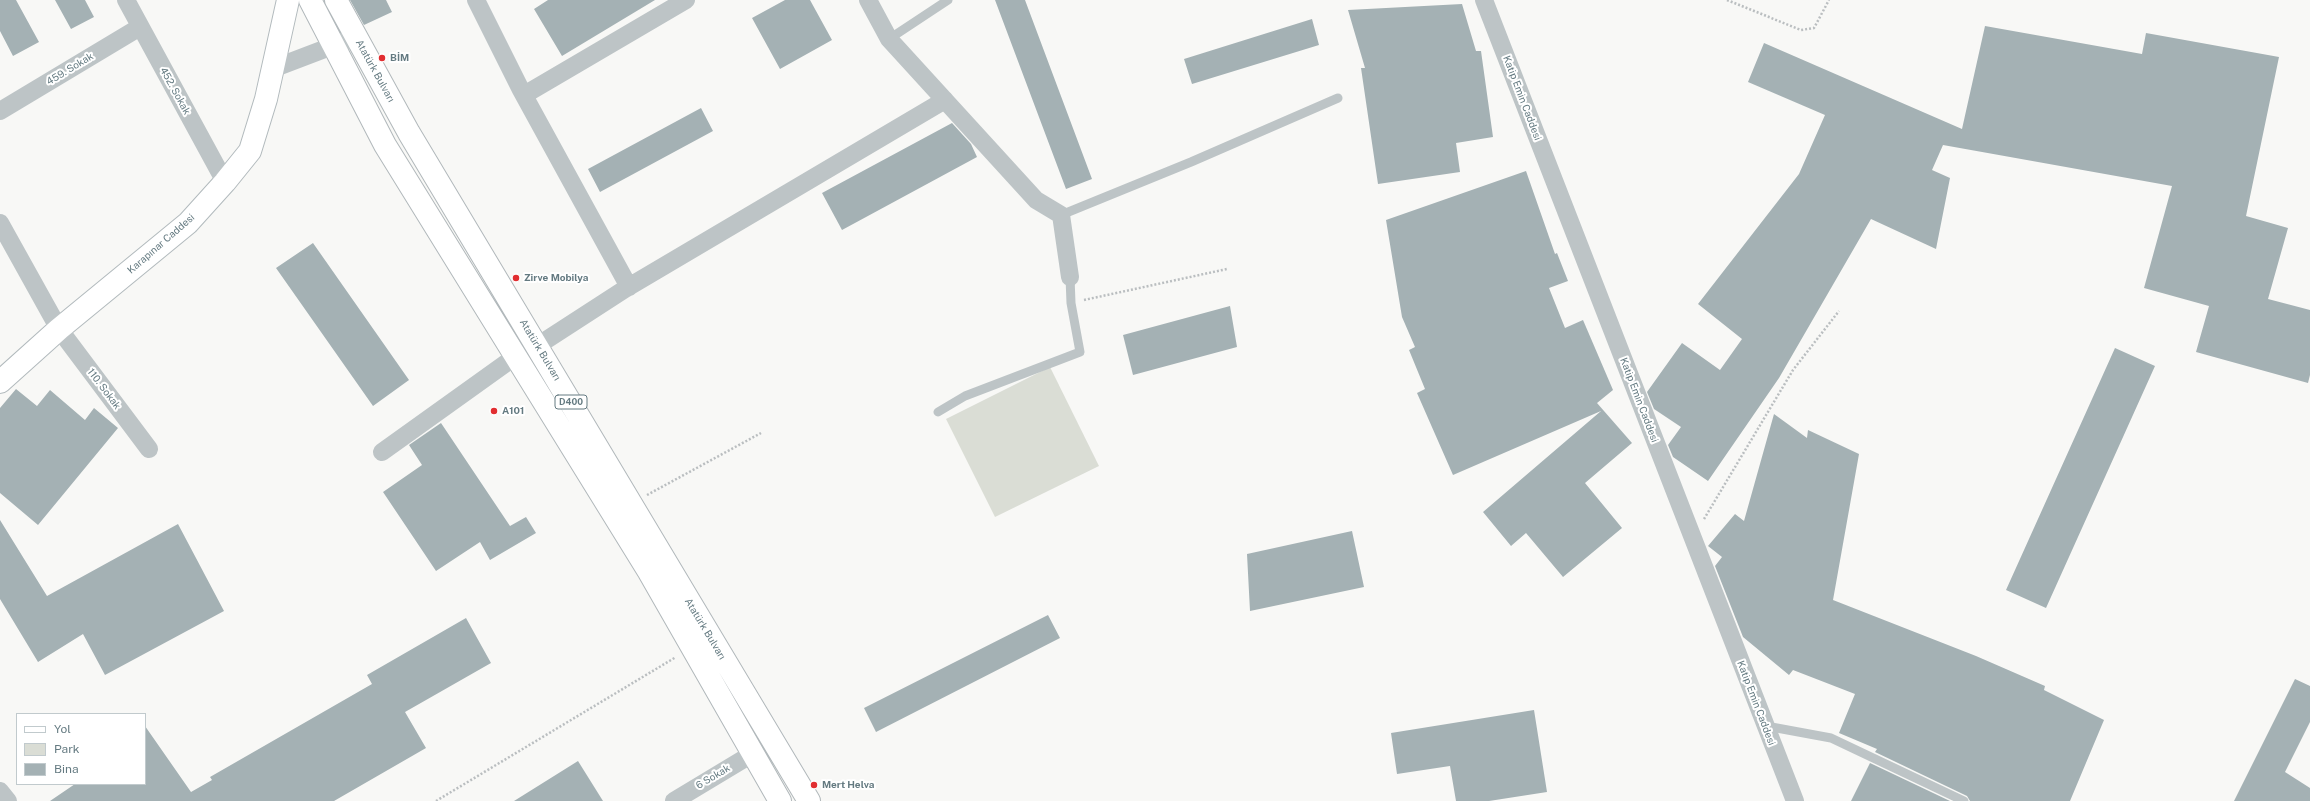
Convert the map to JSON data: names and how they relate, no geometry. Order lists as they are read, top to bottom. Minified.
{"streets":{"main road":["Atatürk Bulvarı","Karapınar Caddesi","D400"],"street":["459. Sokak","452. Sokak","Katip Emin Caddesi","110. Sokak","6 Sokak"]},"crossings":[["459. Sokak","452. Sokak"],["Atatürk Bulvarı","6 Sokak"],["452. Sokak","Karapınar Caddesi"],["Karapınar Caddesi","110. Sokak"]],"places":["BİM","Zirve Mobilya","A101","Mert Helva"],"legend":["Yol","Park","Bina"]}
